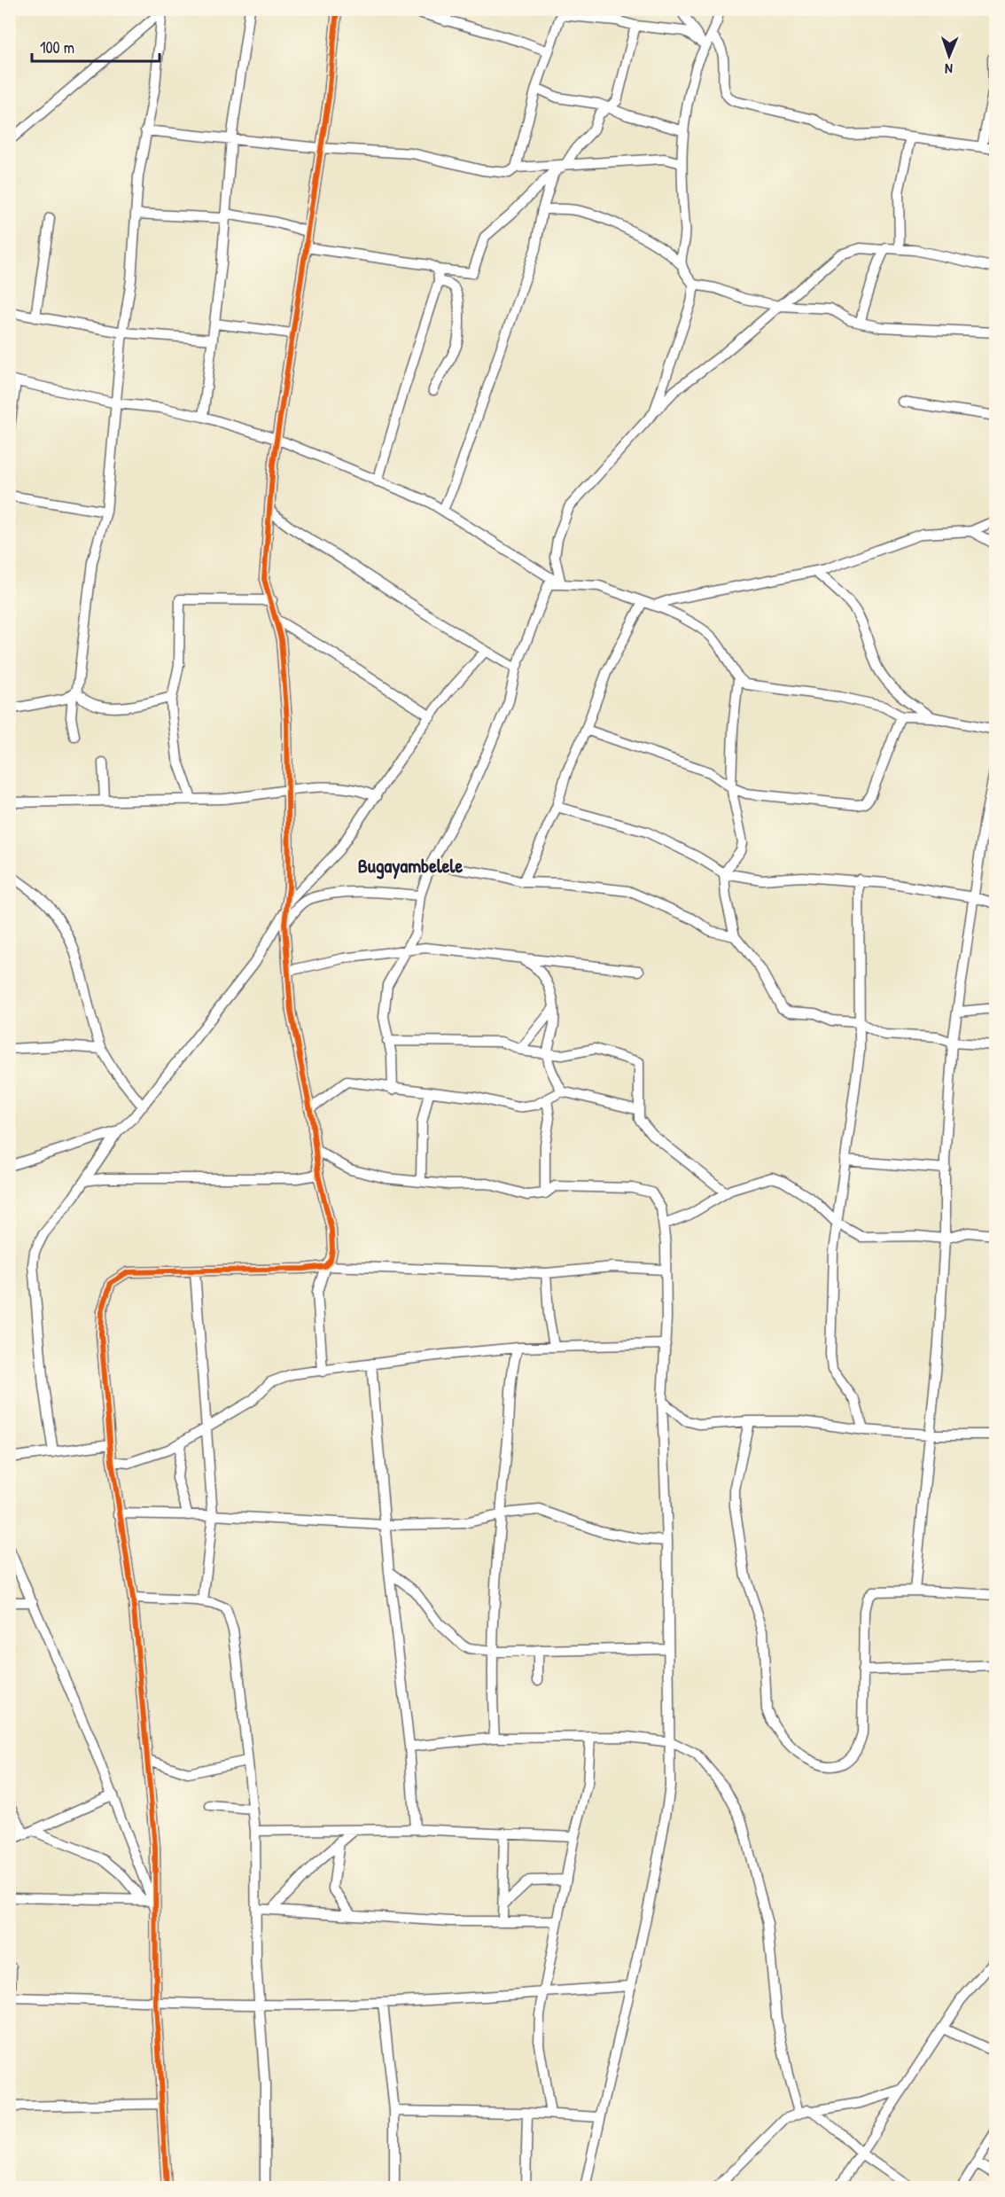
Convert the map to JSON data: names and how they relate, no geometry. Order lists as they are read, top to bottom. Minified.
{"districts":["Bugayambelele"],"scale_bar":"100 m","north":"bottom"}
